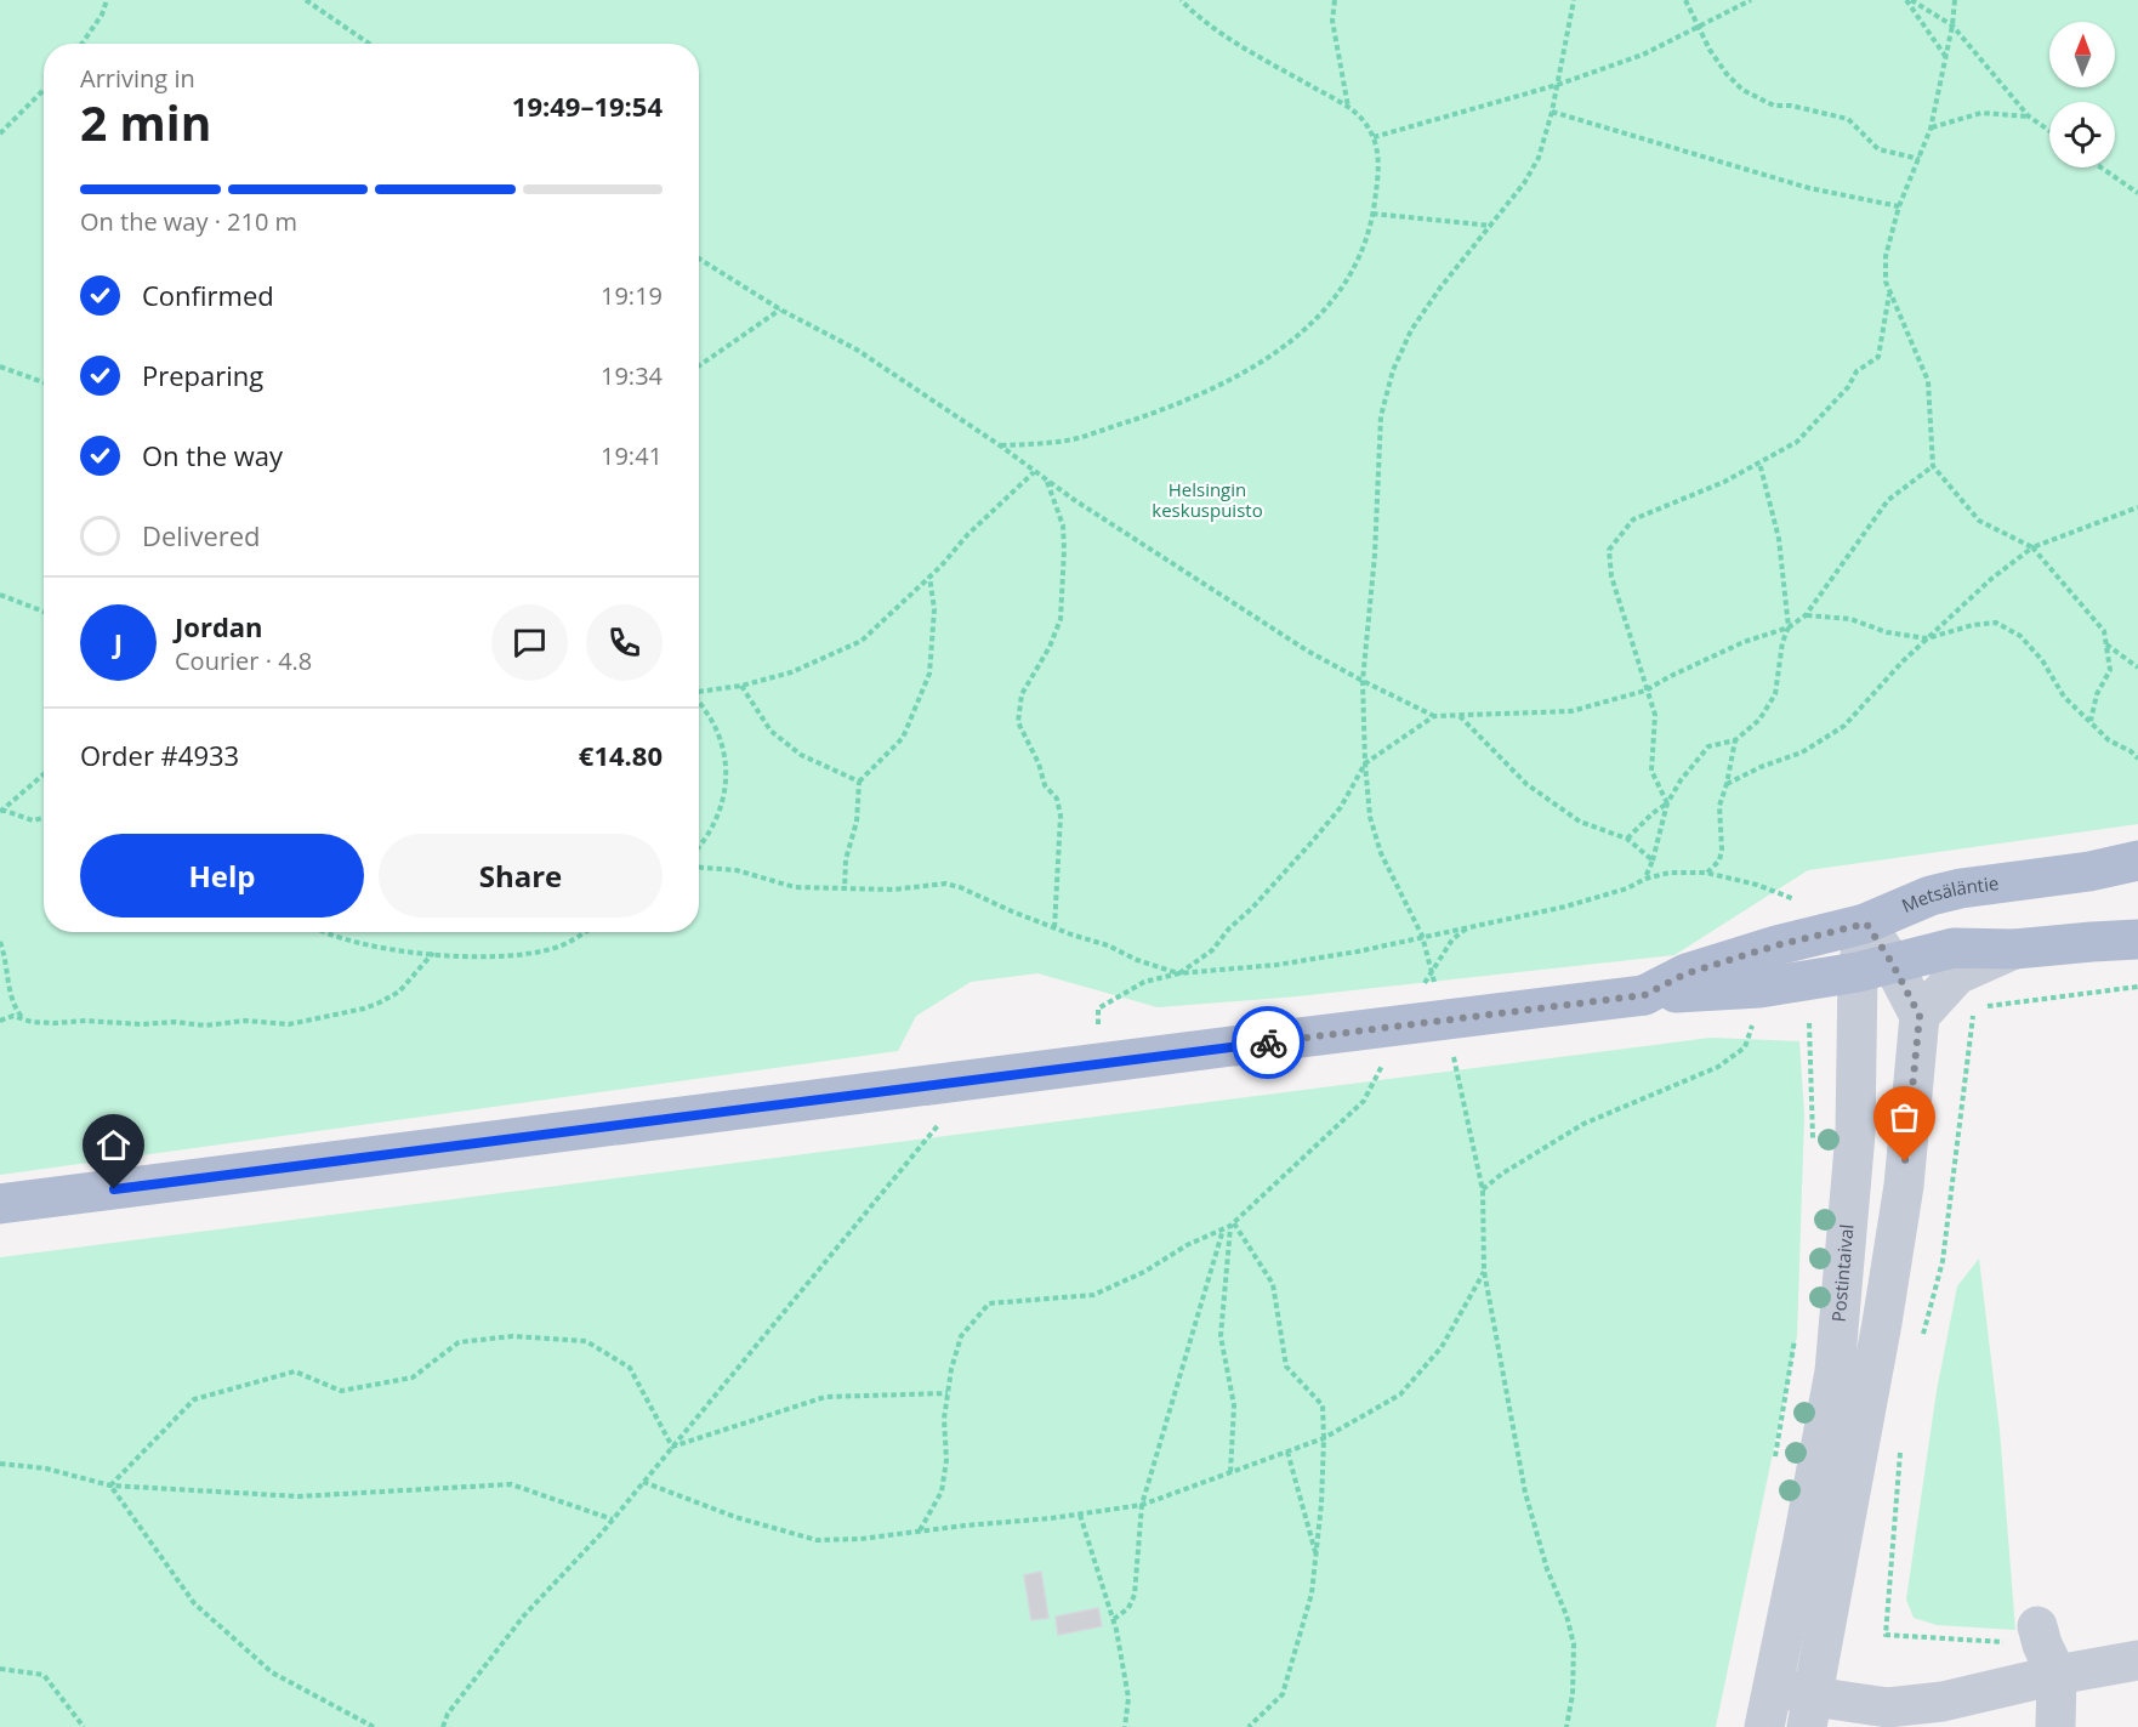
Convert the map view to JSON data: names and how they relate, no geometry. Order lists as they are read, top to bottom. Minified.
{"streets":{"main road":["Metsäläntie"],"street":["Postintaival"]},"crossings":[["Metsäläntie","Postintaival"]],"parks":["Helsingin keskuspuisto"],"north":"top","page":{"heading":["2 min","Arriving in","19:49–19:54"],"panel":["Jordan","Courier · 4.8","Order #4933","€14.80"],"bar":"On the way · 210 m","list":[["Confirmed","19:19"],["Preparing","19:34"],["On the way","19:41"],"Delivered"],"round":"J","buttons":["Help","Share"]}}
